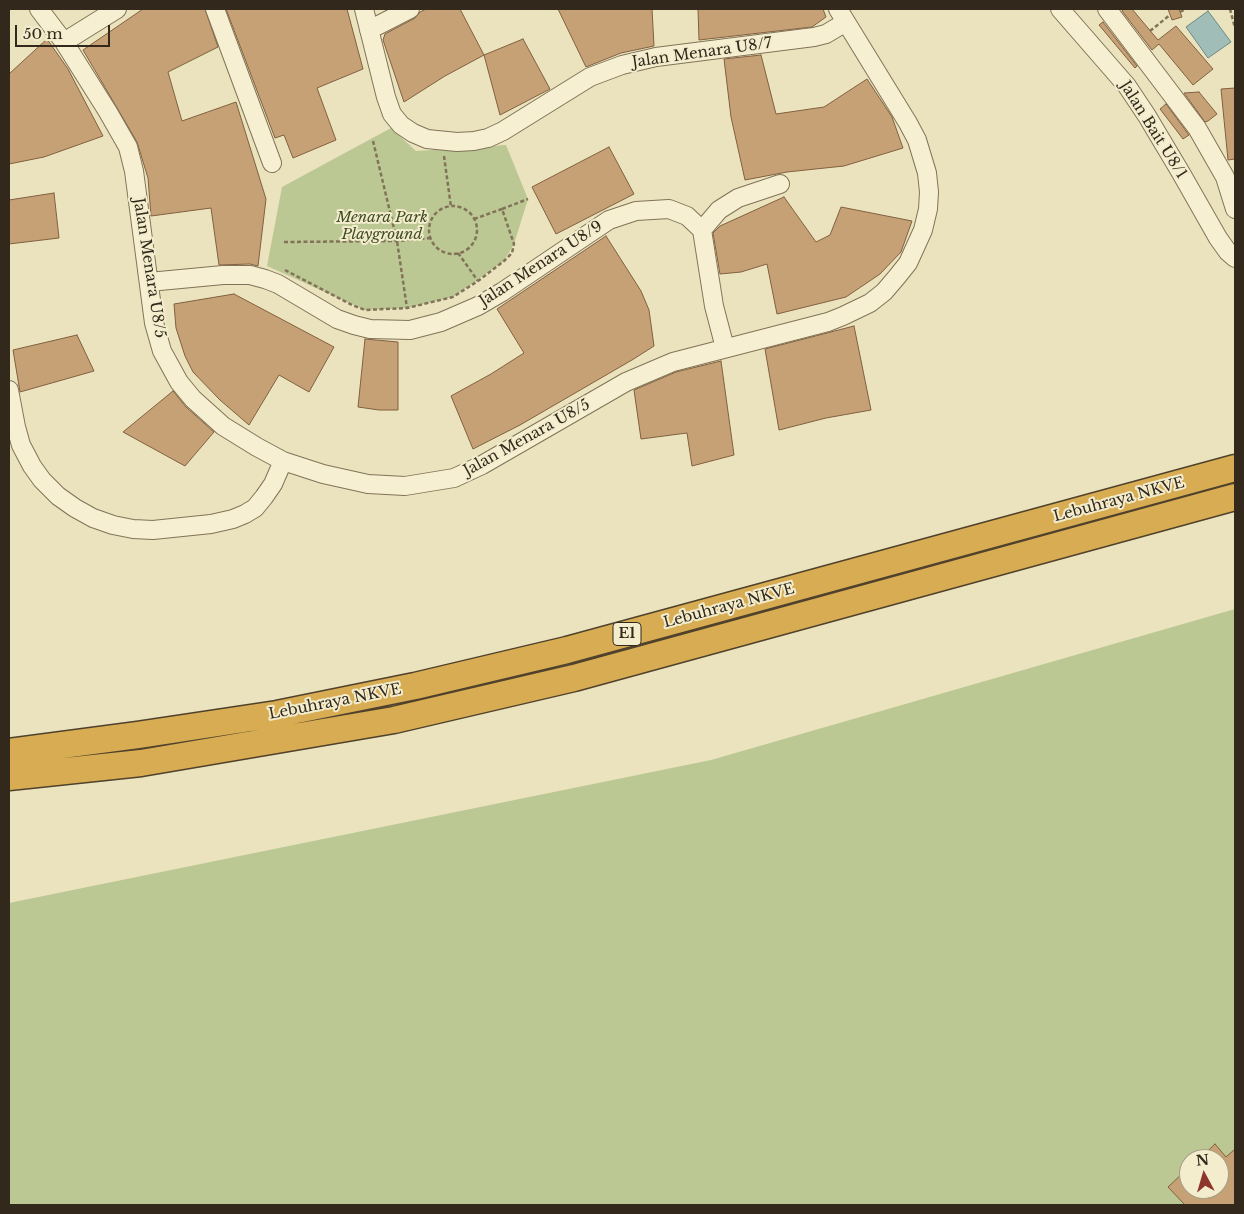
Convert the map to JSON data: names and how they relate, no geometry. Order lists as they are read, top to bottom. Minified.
{"streets":{"highway":["Lebuhraya NKVE","E1"],"street":["Jalan Menara U8/7","Jalan Bait U8/1","Jalan Menara U8/9","Jalan Menara U8/5"]},"crossings":[["Jalan Menara U8/7","Jalan Menara U8/5"],["Jalan Menara U8/9","Jalan Menara U8/5"]],"parks":["Menara Park Playground"],"scale_bar":"50 m","north":"top"}
